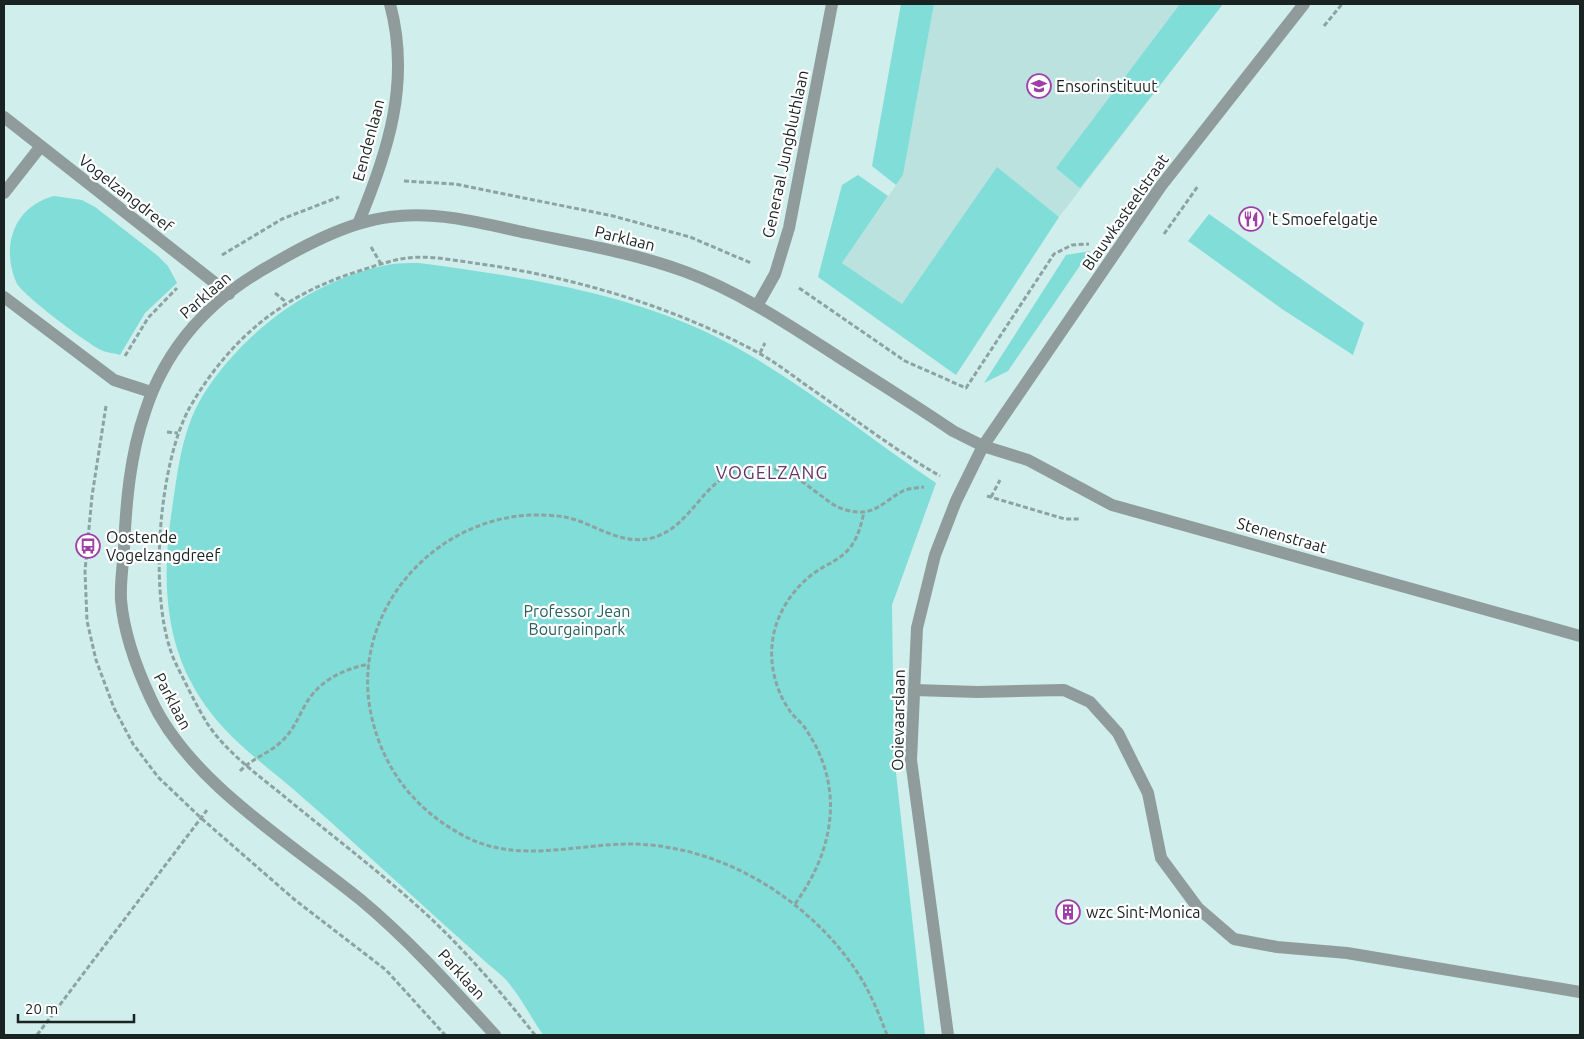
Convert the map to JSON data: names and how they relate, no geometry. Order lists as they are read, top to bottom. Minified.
{"streets":{"street":["Eendenlaan","Generaal Jungbluthlaan","Vogelzangdreef","Blauwkasteelstraat","Parklaan","Stenenstraat","Ooievaarslaan"]},"crossings":[["Eendenlaan","Parklaan"],["Generaal Jungbluthlaan","Parklaan"],["Vogelzangdreef","Parklaan"],["Blauwkasteelstraat","Parklaan"],["Blauwkasteelstraat","Stenenstraat"],["Blauwkasteelstraat","Ooievaarslaan"],["Parklaan","Stenenstraat"],["Parklaan","Ooievaarslaan"],["Stenenstraat","Ooievaarslaan"]],"districts":["VOGELZANG"],"parks":["Professor Jean Bourgainpark"],"places":{"school or university":["Ensorinstituut"],"restaurant":["'t Smoefelgatje"],"bus stop":["Oostende Vogelzangdreef"],"building":["wzc Sint-Monica"]},"scale_bar":"20 m"}
